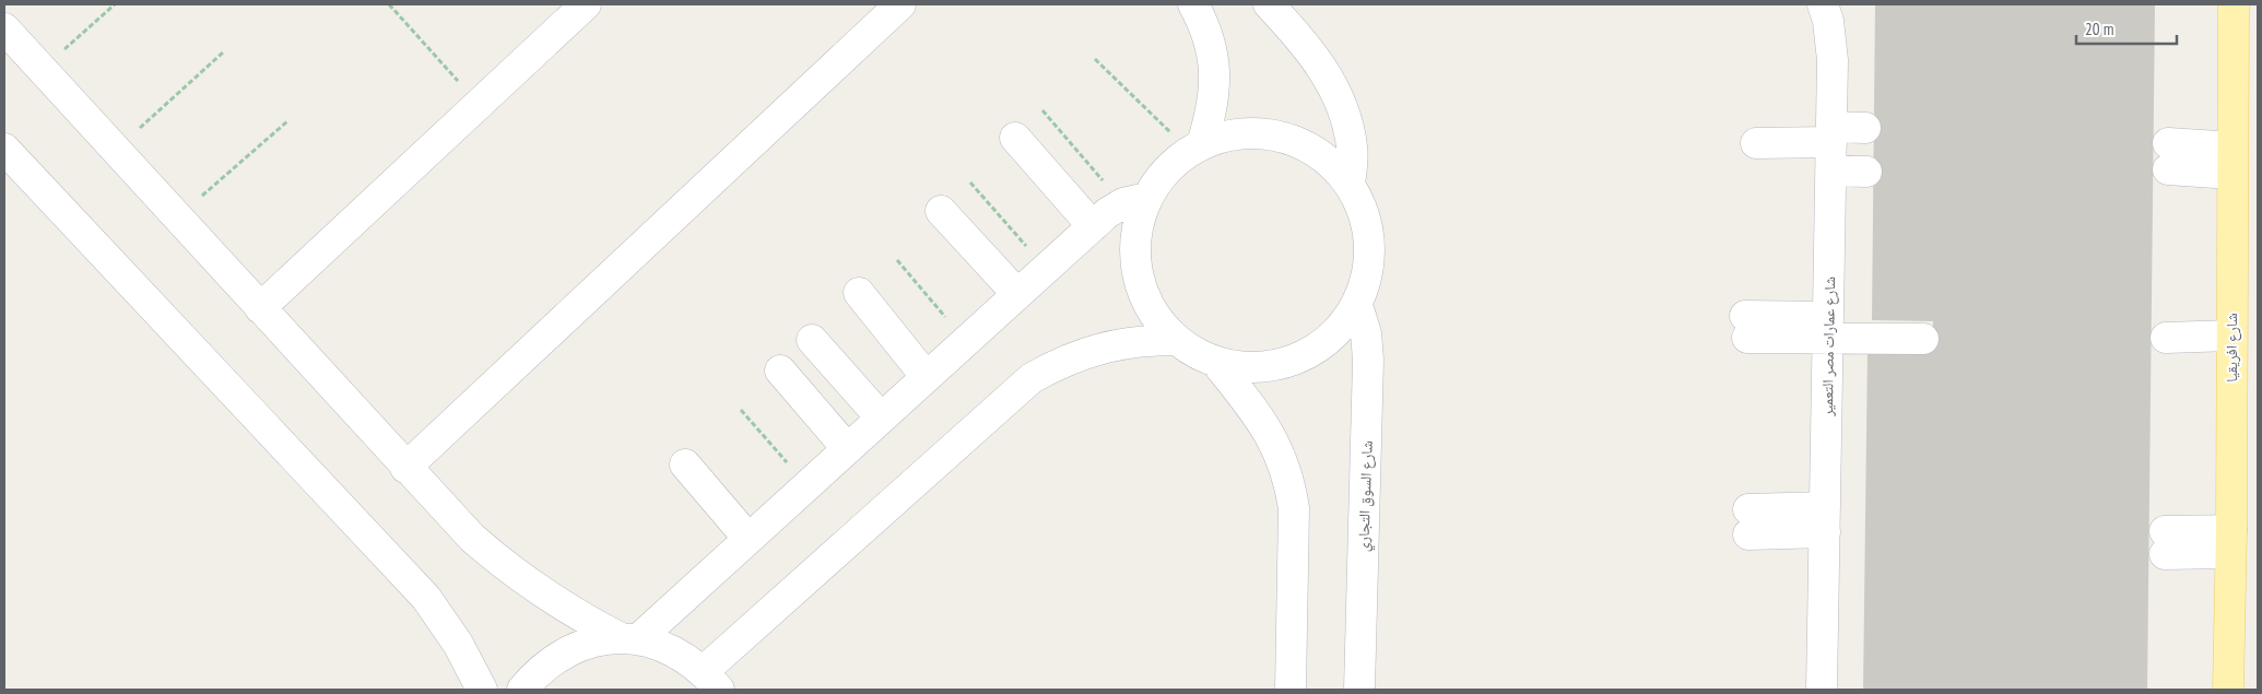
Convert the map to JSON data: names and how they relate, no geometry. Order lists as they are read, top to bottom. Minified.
{"streets":{"main road":["شارع افريقيا"],"street":["شارع عمارات مصر التعمير","شارع السوق التجاري"]},"scale_bar":"20 m"}
